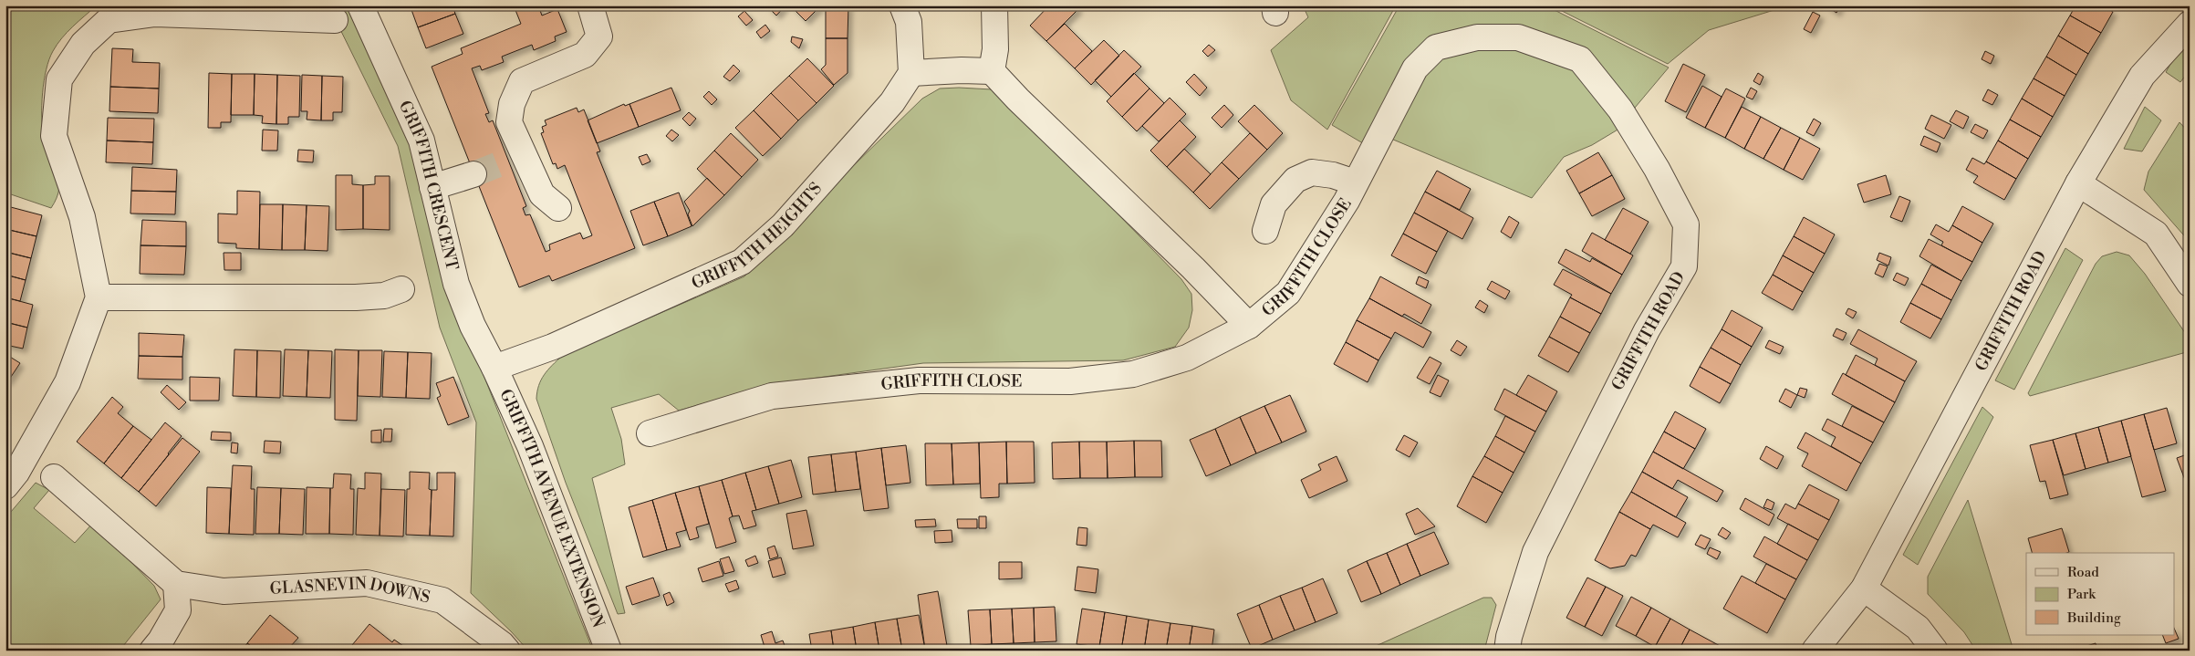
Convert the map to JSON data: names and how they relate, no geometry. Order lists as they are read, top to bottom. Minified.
{"streets":{"street":["GRIFFITH CRESCENT","GRIFFITH HEIGHTS","GRIFFITH CLOSE","GRIFFITH ROAD","GRIFFITH AVENUE EXTENSION","GLASNEVIN DOWNS"]},"crossings":[["GRIFFITH CRESCENT","GRIFFITH HEIGHTS"],["GRIFFITH CRESCENT","GRIFFITH AVENUE EXTENSION"],["GRIFFITH HEIGHTS","GRIFFITH AVENUE EXTENSION"],["GRIFFITH CLOSE","GRIFFITH ROAD"]],"legend":["Road","Park","Building"]}
